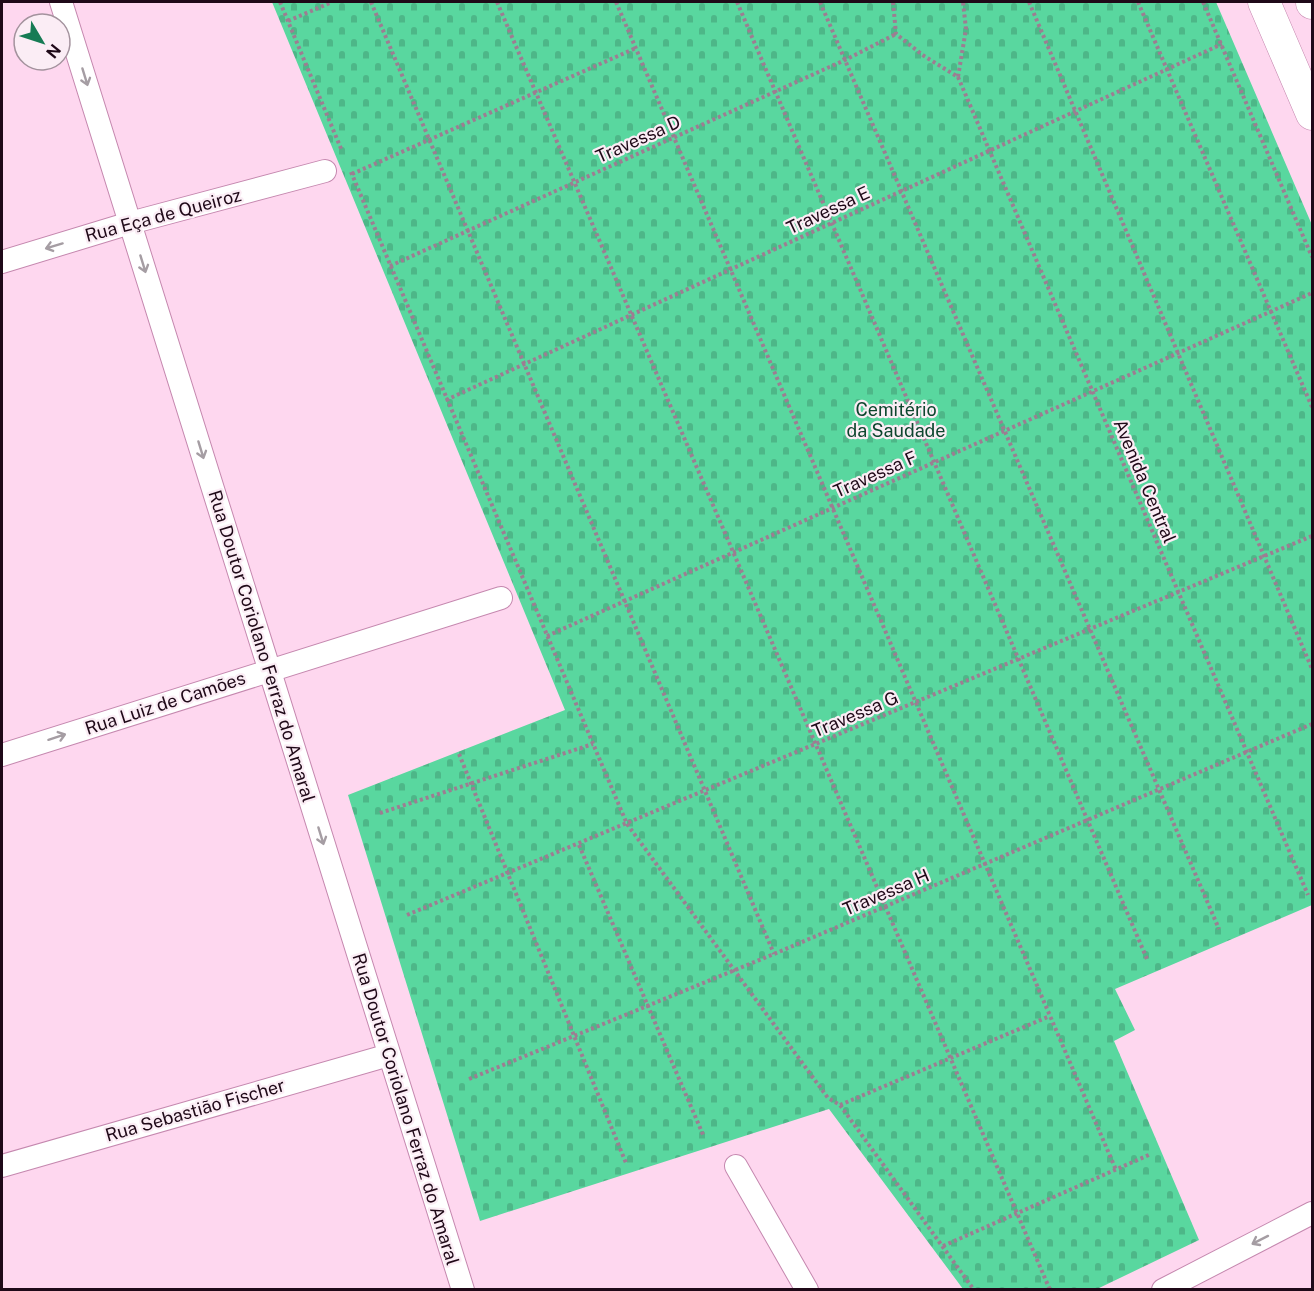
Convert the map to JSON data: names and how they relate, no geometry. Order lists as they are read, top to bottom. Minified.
{"streets":{"street":["Rua Eça de Queiroz","Rua Doutor Coriolano Ferraz do Amaral","Rua Luiz de Camões","Rua Sebastião Fischer"],"path":["Travessa D","Travessa E","Travessa F","Avenida Central","Travessa G","Travessa H"]},"crossings":[["Travessa E","Avenida Central"],["Rua Eça de Queiroz","Rua Doutor Coriolano Ferraz do Amaral"],["Travessa F","Avenida Central"],["Avenida Central","Travessa G"],["Avenida Central","Travessa H"],["Rua Doutor Coriolano Ferraz do Amaral","Rua Luiz de Camões"],["Rua Doutor Coriolano Ferraz do Amaral","Rua Sebastião Fischer"]],"one_way":["Rua Eça de Queiroz","Rua Doutor Coriolano Ferraz do Amaral","Rua Luiz de Camões"],"parks":["Cemitério da Saudade"],"north":"bottom right"}
